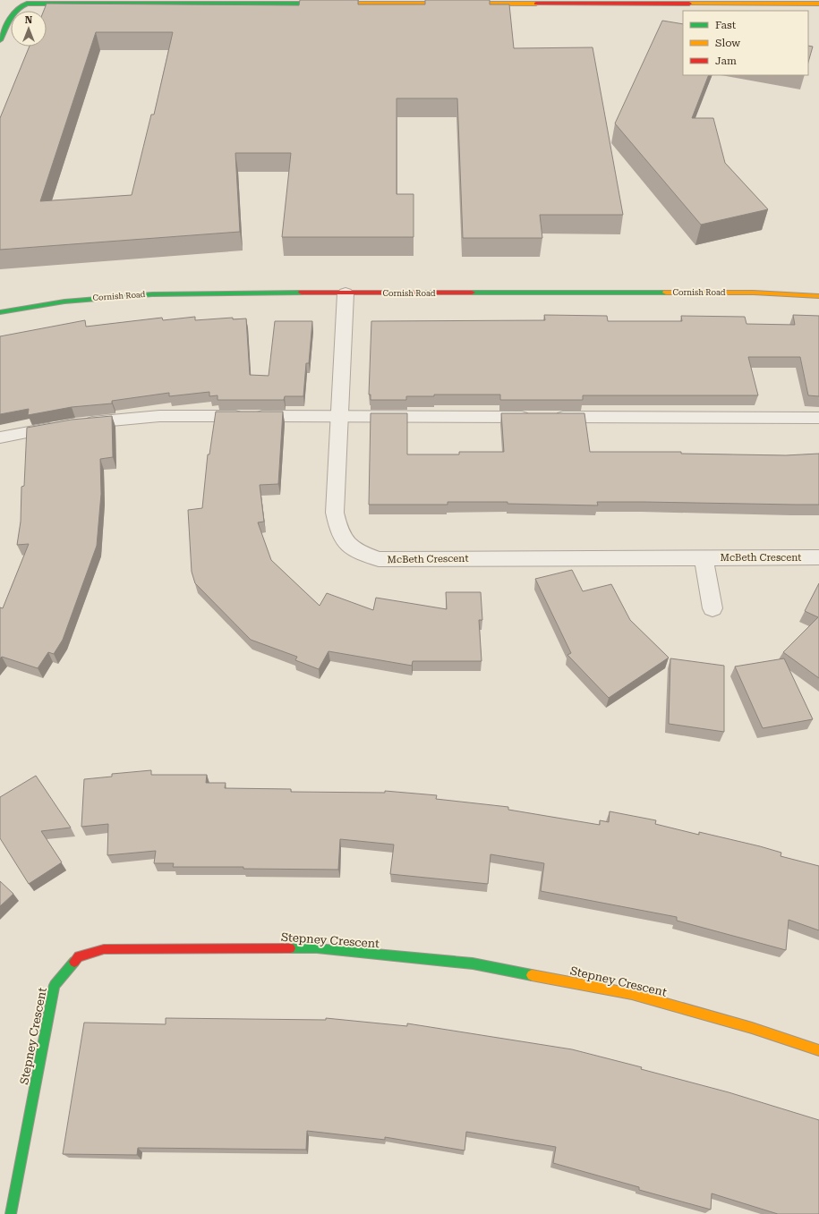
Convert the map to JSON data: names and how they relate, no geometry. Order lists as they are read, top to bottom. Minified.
{"streets":{"street":["Cornish Road","McBeth Crescent","Stepney Crescent"]},"crossings":[["Cornish Road","McBeth Crescent"]],"legend":["Fast","Slow","Jam"],"north":"top"}
